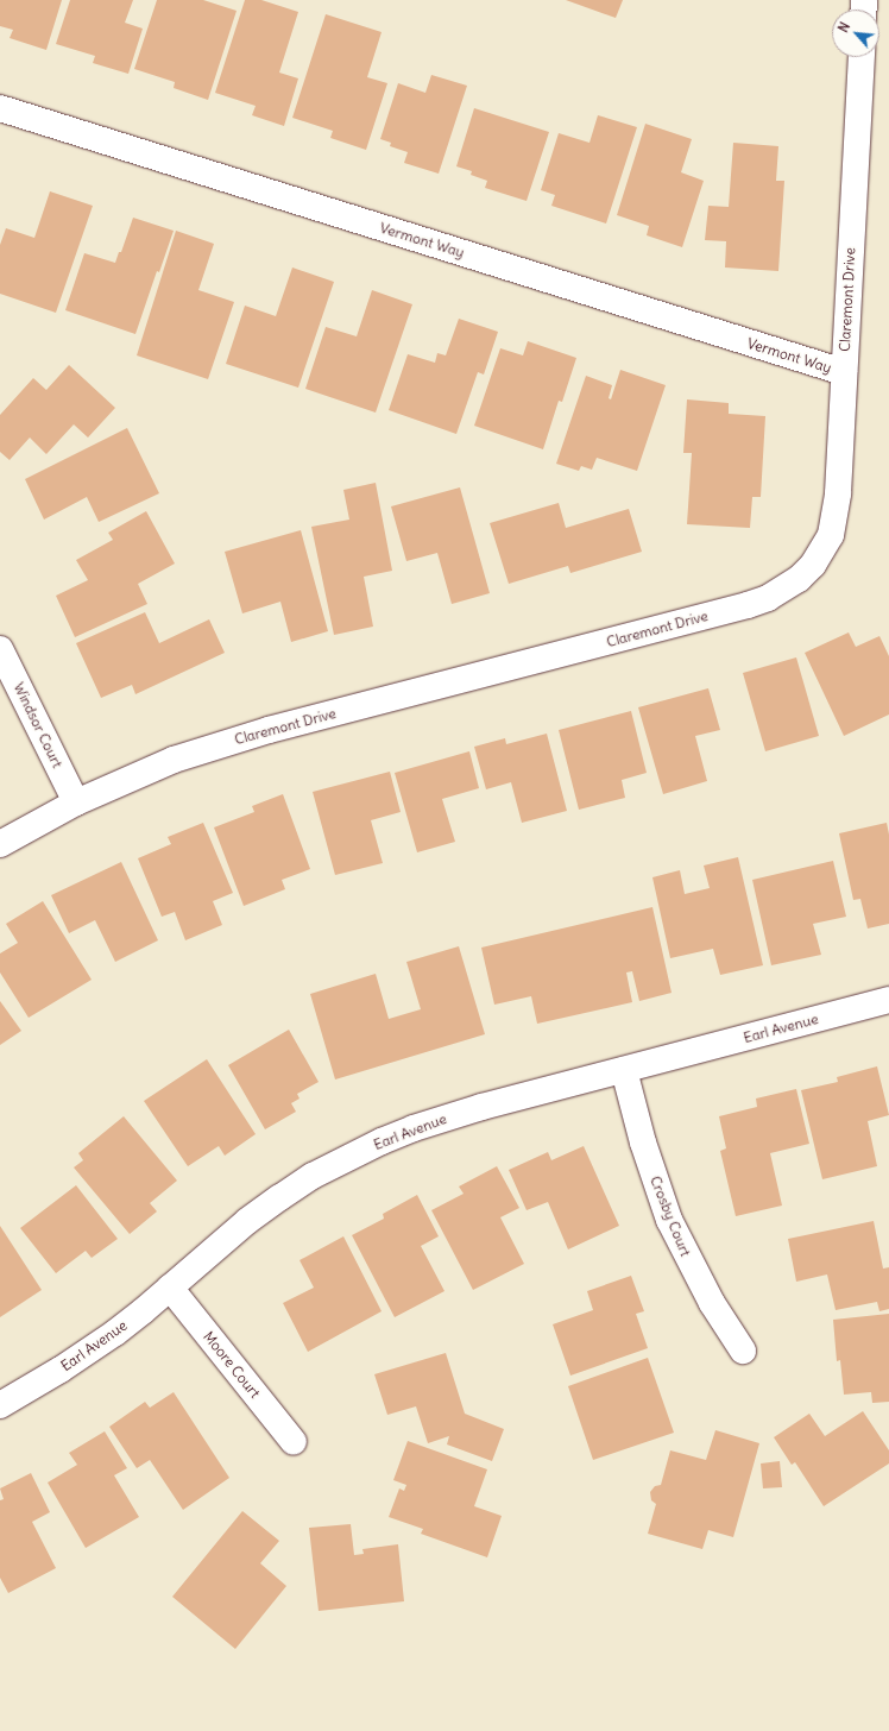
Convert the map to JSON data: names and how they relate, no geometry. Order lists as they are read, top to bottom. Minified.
{"streets":{"street":["Vermont Way","Claremont Drive","Windsor Court","Earl Avenue","Crosby Court","Moore Court"]},"crossings":[["Vermont Way","Claremont Drive"],["Claremont Drive","Windsor Court"],["Earl Avenue","Crosby Court"],["Earl Avenue","Moore Court"]],"north":"top left"}
